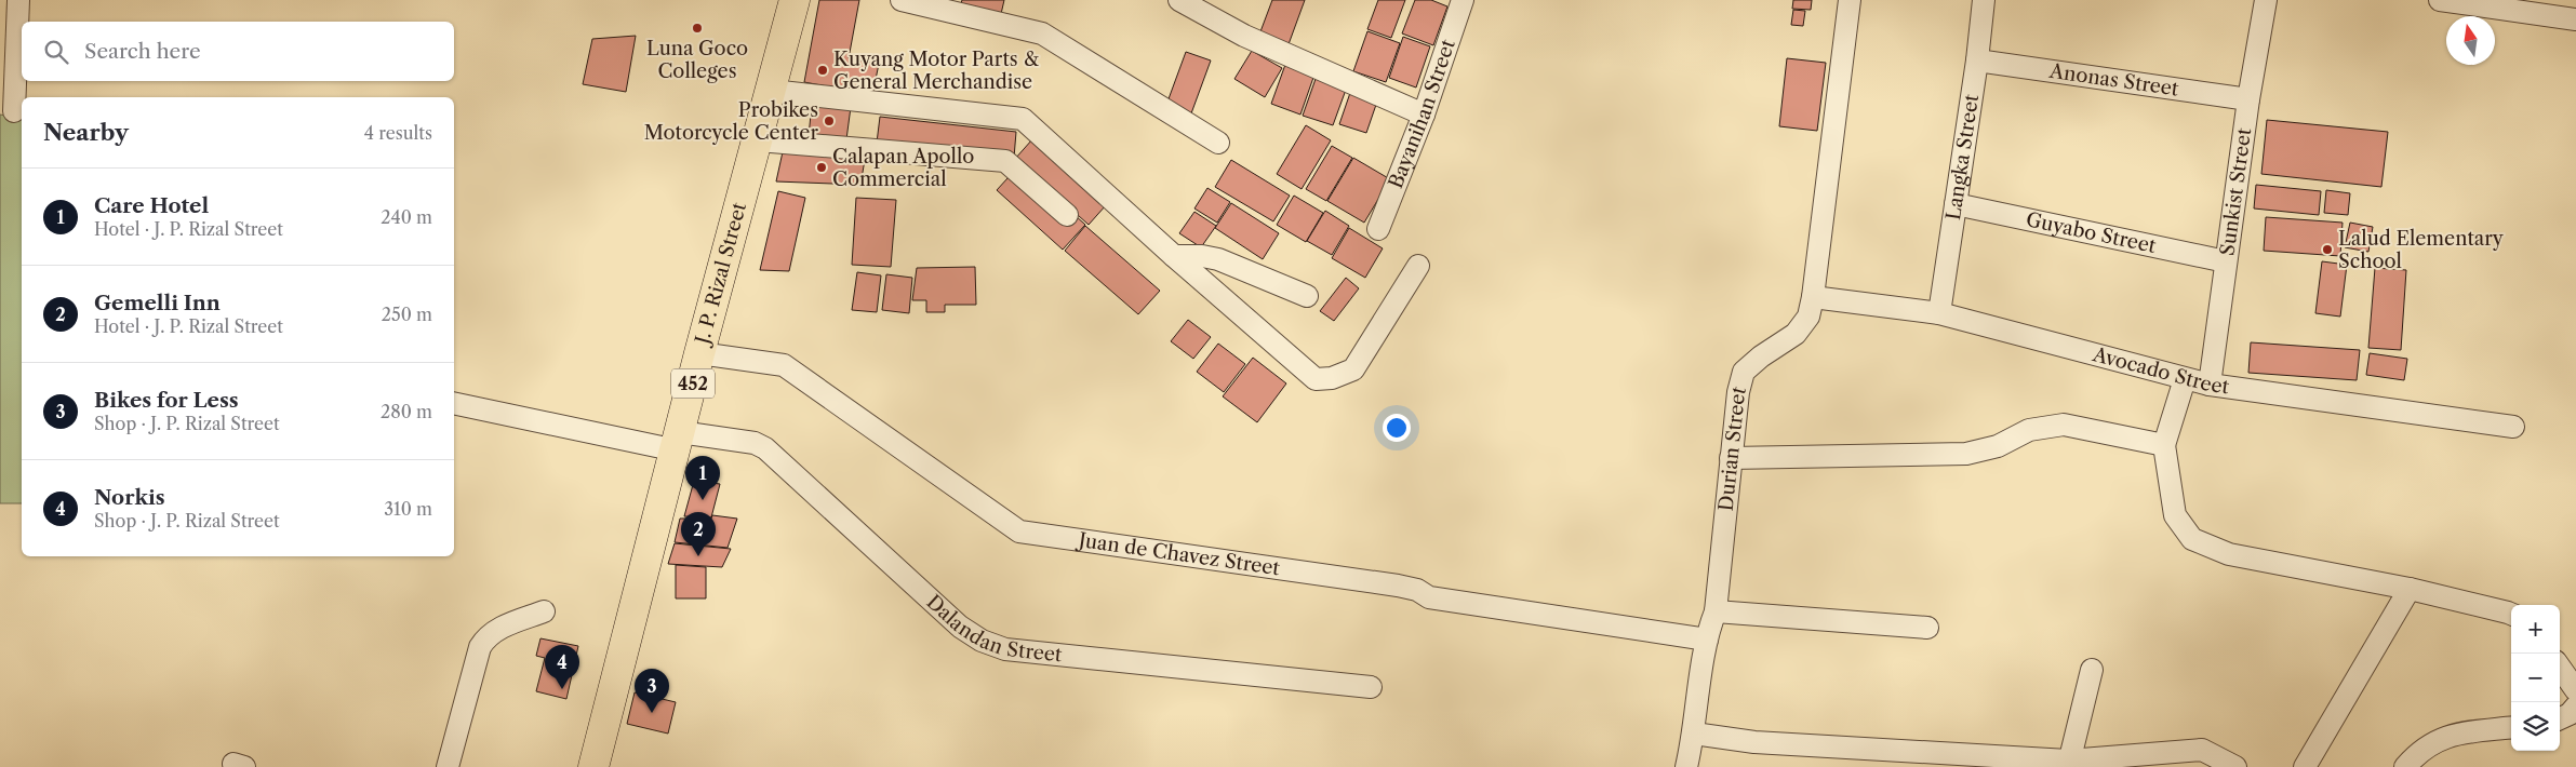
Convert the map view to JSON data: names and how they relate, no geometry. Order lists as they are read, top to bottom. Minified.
{"streets":{"highway":["J. P. Rizal Street","452"],"street":["Anonas Street","Bayanihan Street","Langka Street","Sunkist Street","Guyabo Street","Avocado Street","Durian Street","Juan de Chavez Street","Dalandan Street"]},"crossings":[["Anonas Street","Langka Street"],["Anonas Street","Sunkist Street"],["Langka Street","Guyabo Street"],["Langka Street","Avocado Street"],["Sunkist Street","Guyabo Street"],["Sunkist Street","Avocado Street"],["J. P. Rizal Street","Juan de Chavez Street"],["J. P. Rizal Street","Dalandan Street"],["Avocado Street","Durian Street"],["Durian Street","Juan de Chavez Street"]],"places":["Luna Goco Colleges","Kuyang Motor Parts & General Merchandise","Probikes Motorcycle Center","Calapan Apollo Commercial","Lalud Elementary School"],"north":"top","page":{"search":"Search here","heading":["Nearby","4 results"],"list":[{"mark":"1","name":"Care Hotel","note":"Hotel · J. P. Rizal Street","value":"240 m"},{"mark":"2","name":"Gemelli Inn","note":"Hotel · J. P. Rizal Street","value":"250 m"},{"mark":"3","name":"Bikes for Less","note":"Shop · J. P. Rizal Street","value":"280 m"},{"mark":"4","name":"Norkis","note":"Shop · J. P. Rizal Street","value":"310 m"}],"pins":["1","2","4","3"],"map_buttons":["+","−"]}}
